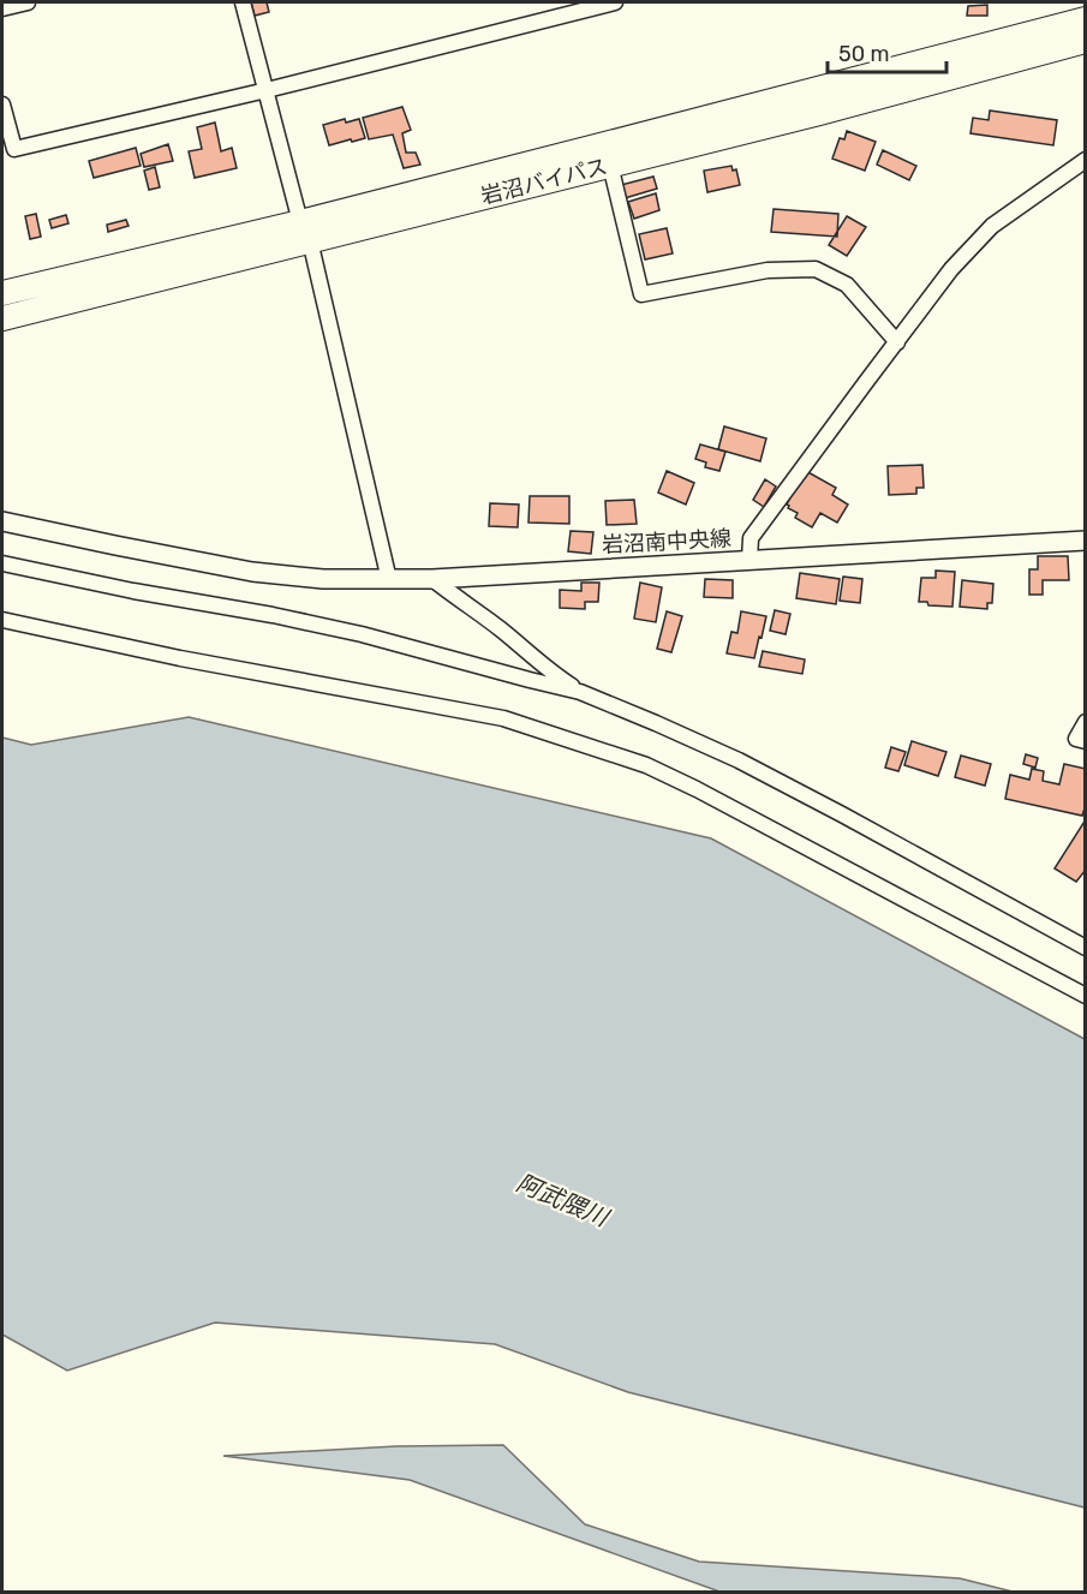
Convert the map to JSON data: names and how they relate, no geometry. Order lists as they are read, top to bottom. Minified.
{"streets":{"highway":["岩沼バイパス"],"street":["岩沼南中央線"]},"water":["阿武隈川"],"scale_bar":"50 m"}
